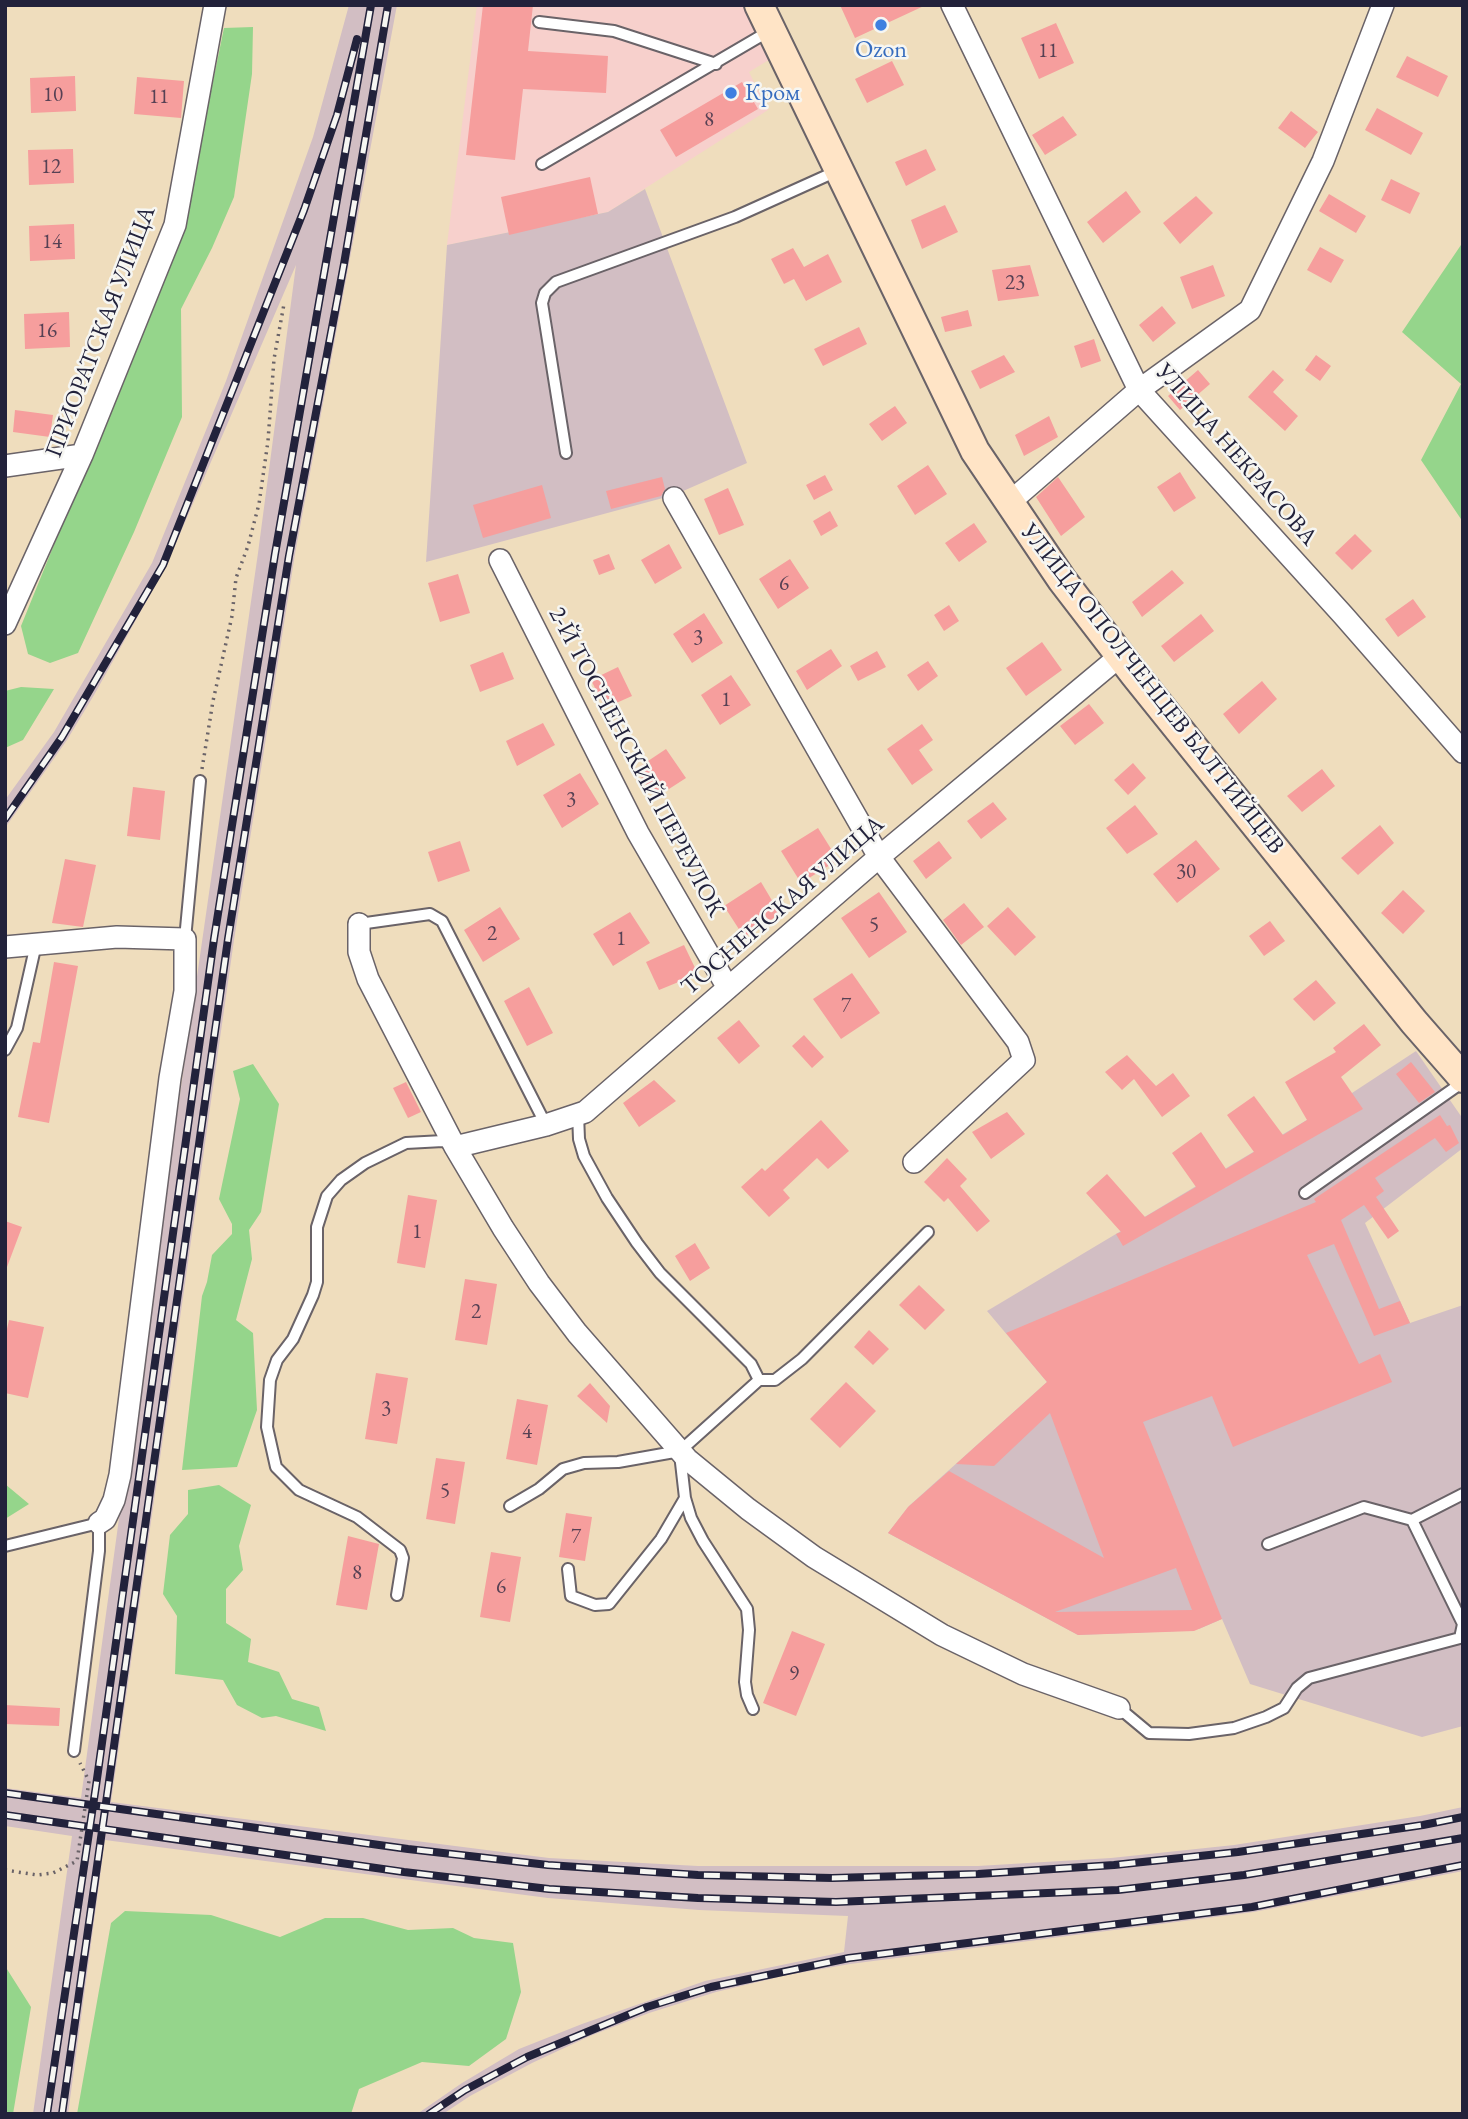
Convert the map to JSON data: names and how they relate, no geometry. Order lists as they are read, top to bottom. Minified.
{"streets":{"main road":["УЛИЦА ОПОЛЧЕНЦЕВ БАЛТИЙЦЕВ"],"street":["ПРИОРАТСКАЯ УЛИЦА","УЛИЦА НЕКРАСОВА","2-Й ТОСНЕНСКИЙ ПЕРЕУЛОК","ТОСНЕНСКАЯ УЛИЦА"]},"crossings":[["УЛИЦА ОПОЛЧЕНЦЕВ БАЛТИЙЦЕВ","ТОСНЕНСКАЯ УЛИЦА"],["2-Й ТОСНЕНСКИЙ ПЕРЕУЛОК","ТОСНЕНСКАЯ УЛИЦА"]],"places":["Ozon","Кром"],"house_numbers":["11","10","11","8","12","14","23","16","6","3","1","3","30","5","2","1","7","1","2","3","4","5","7","8","6","9"]}
